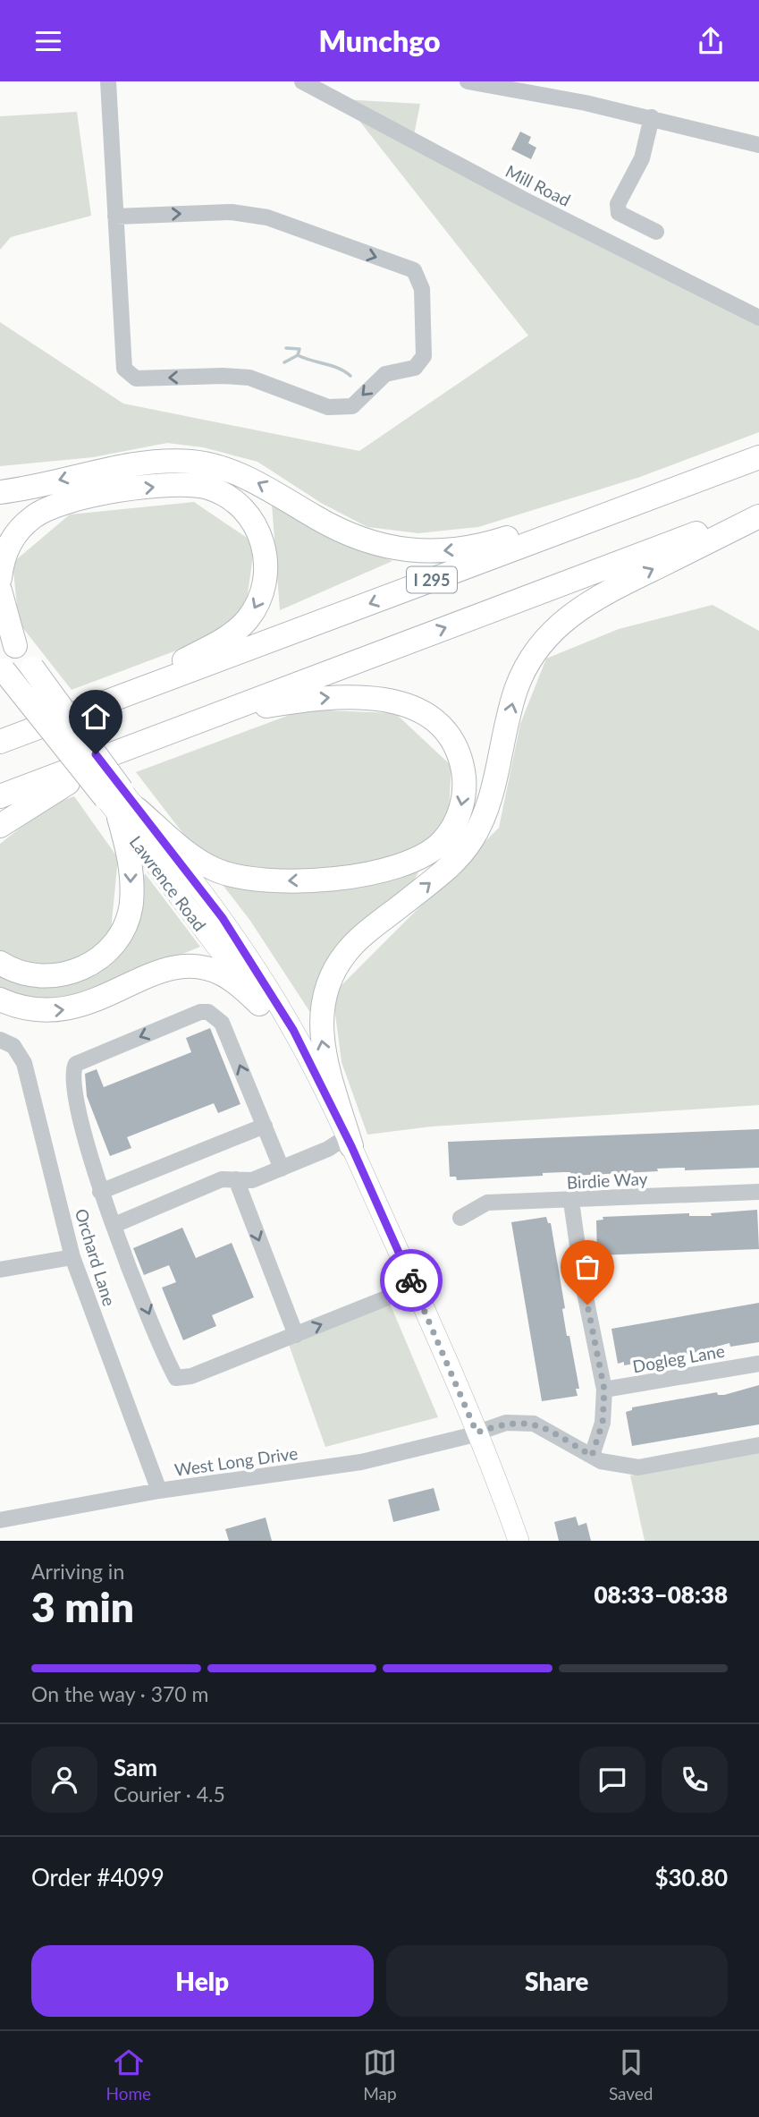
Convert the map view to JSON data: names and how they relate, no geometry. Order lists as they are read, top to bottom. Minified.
{"streets":{"highway":["I 295","Lawrence Road"],"street":["Mill Road","Birdie Way","Orchard Lane","Dogleg Lane","West Long Drive"]},"crossings":[["Lawrence Road","West Long Drive"],["Orchard Lane","West Long Drive"]],"page":{"header":"Munchgo","heading":["3 min","Arriving in","08:33–08:38"],"panel":["Sam","Courier · 4.5","Order #4099","$30.80"],"bar":"On the way · 370 m","buttons":["Help","Share"],"tabs":["Home","Map","Saved"]}}
